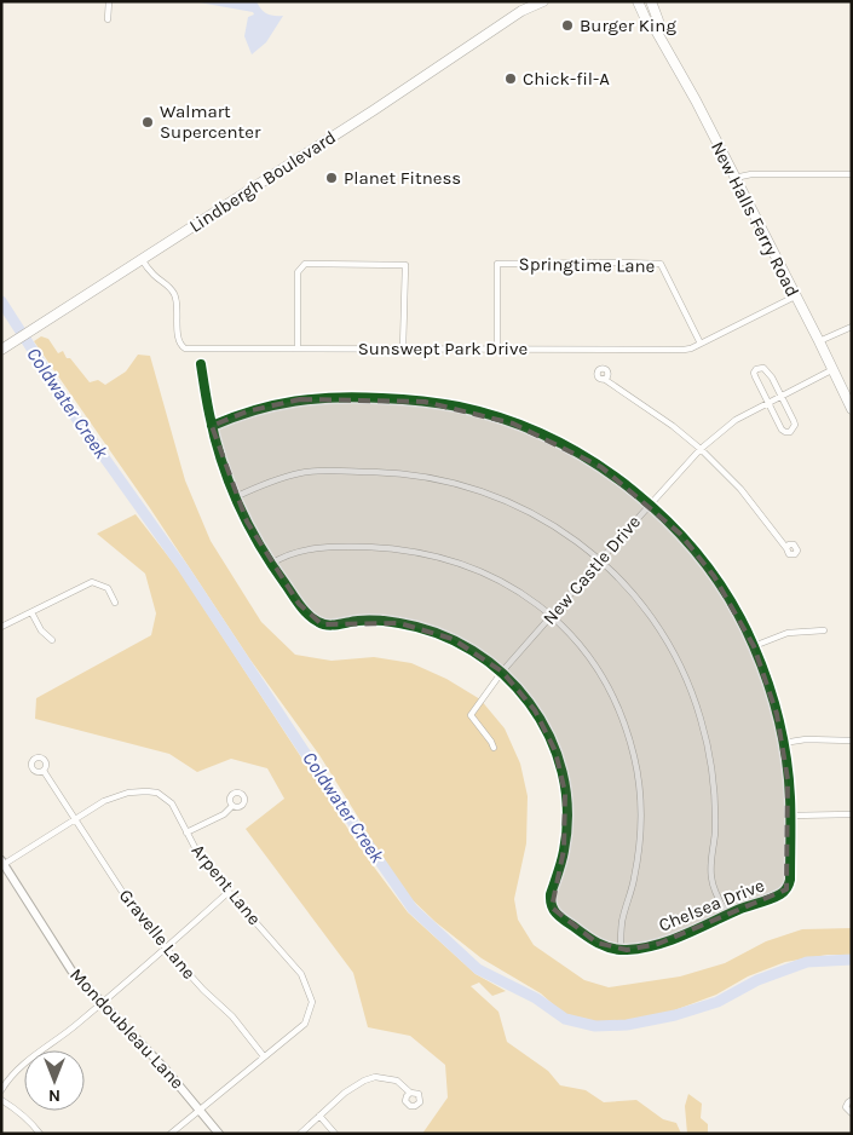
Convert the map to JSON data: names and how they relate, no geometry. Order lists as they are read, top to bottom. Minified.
{"streets":{"main road":["Lindbergh Boulevard","New Halls Ferry Road"],"street":["Springtime Lane","Sunswept Park Drive","New Castle Drive","Arpent Lane","Chelsea Drive","Gravelle Lane","Mondoubleau Lane"]},"crossings":[["Lindbergh Boulevard","Sunswept Park Drive"],["New Halls Ferry Road","Sunswept Park Drive"],["New Halls Ferry Road","New Castle Drive"],["Springtime Lane","Sunswept Park Drive"],["New Castle Drive","Chelsea Drive"],["Arpent Lane","Gravelle Lane"],["Arpent Lane","Mondoubleau Lane"]],"water":["Coldwater Creek"],"places":["Burger King","Chick-fil-A","Walmart Supercenter","Planet Fitness"],"north":"bottom"}
